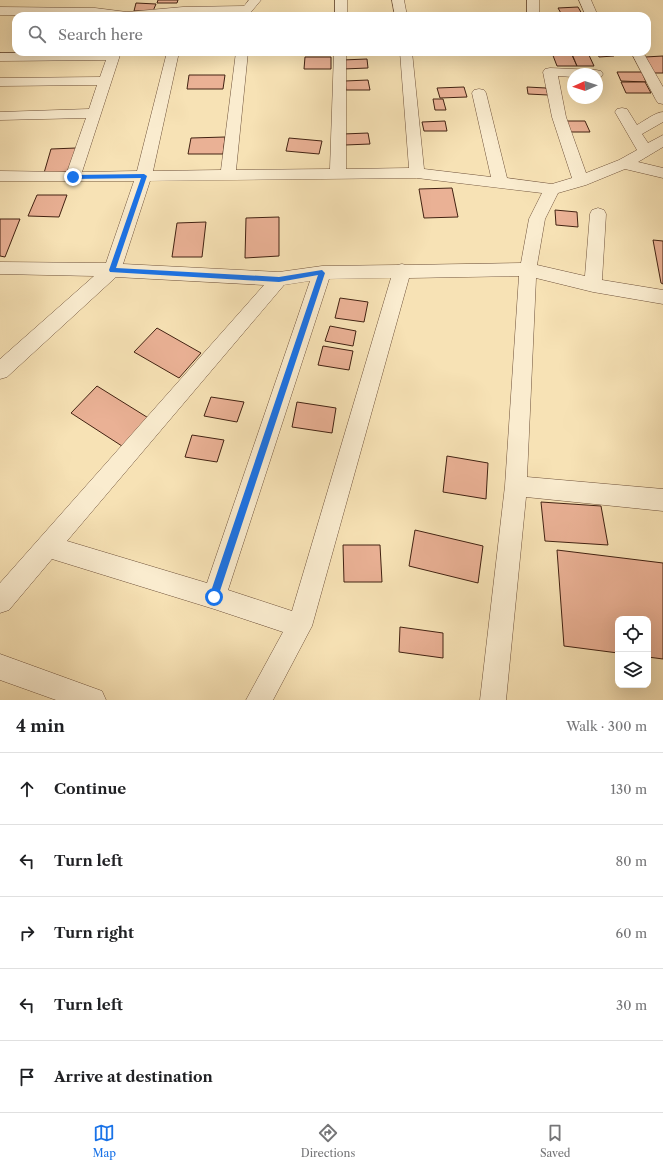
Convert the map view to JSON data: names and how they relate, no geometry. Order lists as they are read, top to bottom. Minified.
{"north":"left","page":{"search":"Search here","heading":["4 min","Walk · 300 m"],"list":[["Continue","130 m"],["Turn left","80 m"],["Turn right","60 m"],["Turn left","30 m"],"Arrive at destination"],"nav":["Map","Directions","Saved"]}}
